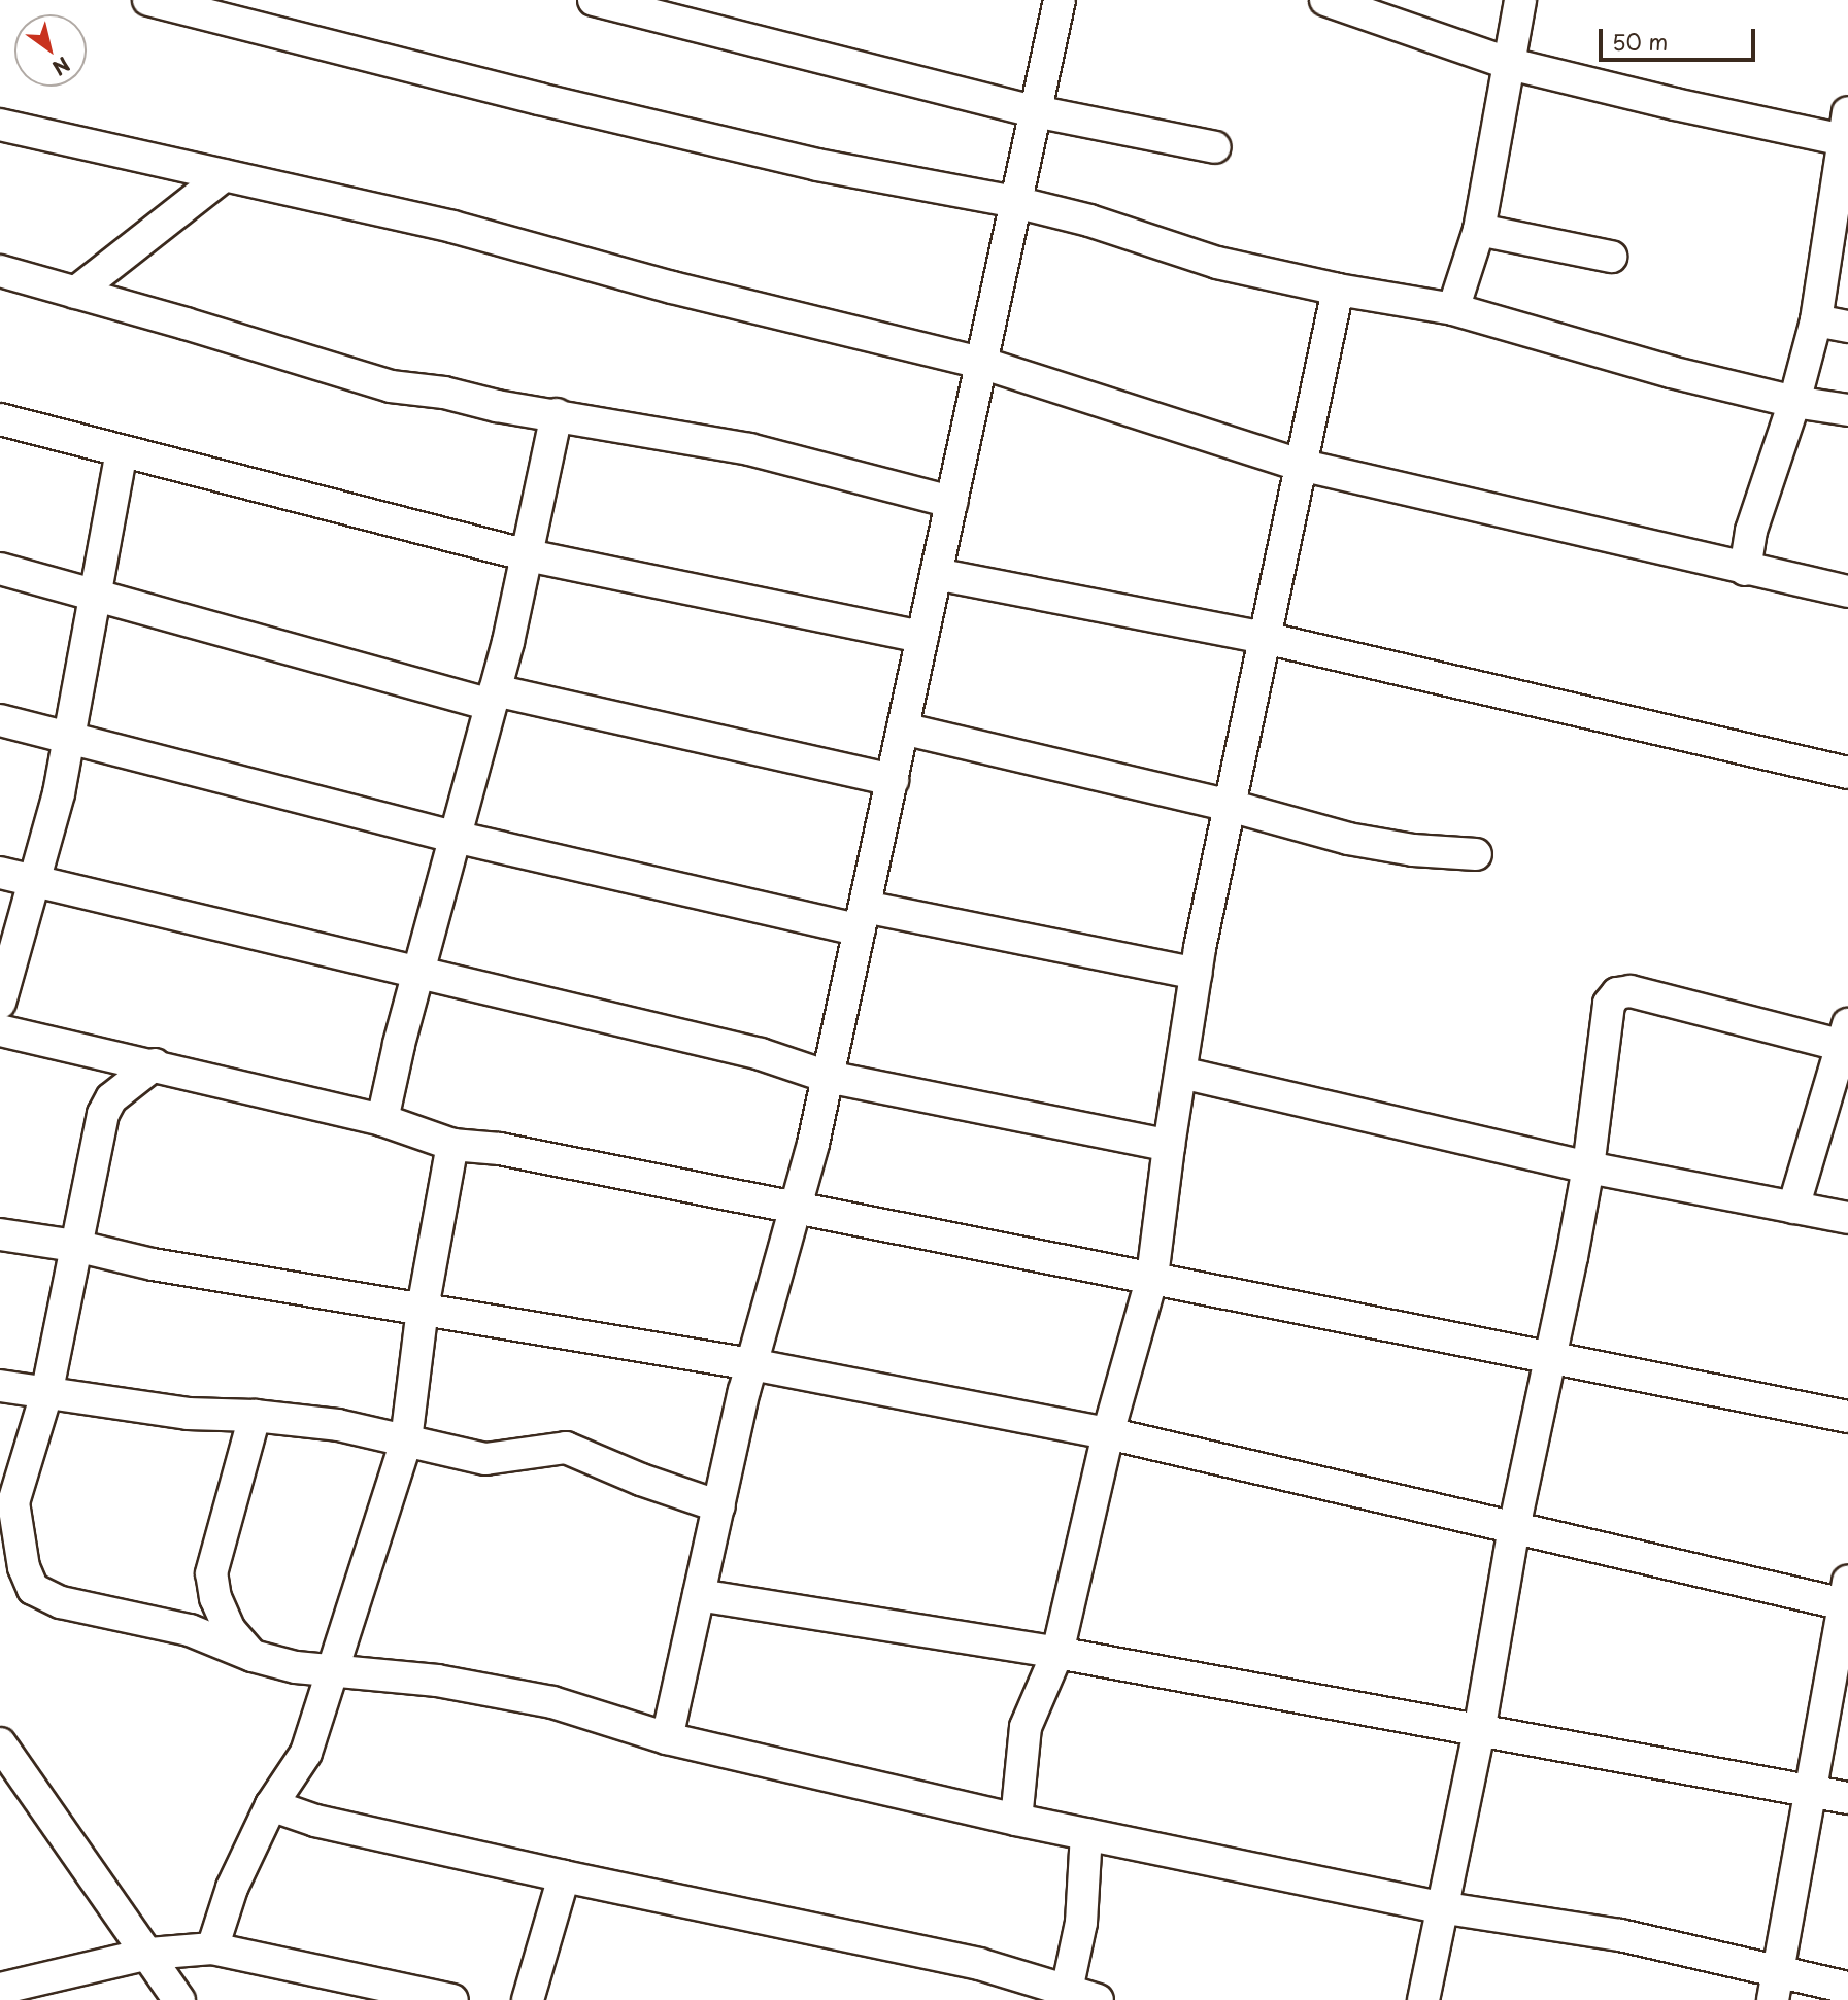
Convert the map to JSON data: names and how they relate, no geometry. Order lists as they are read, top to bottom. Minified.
{"scale_bar":"50 m","north":"bottom right"}
